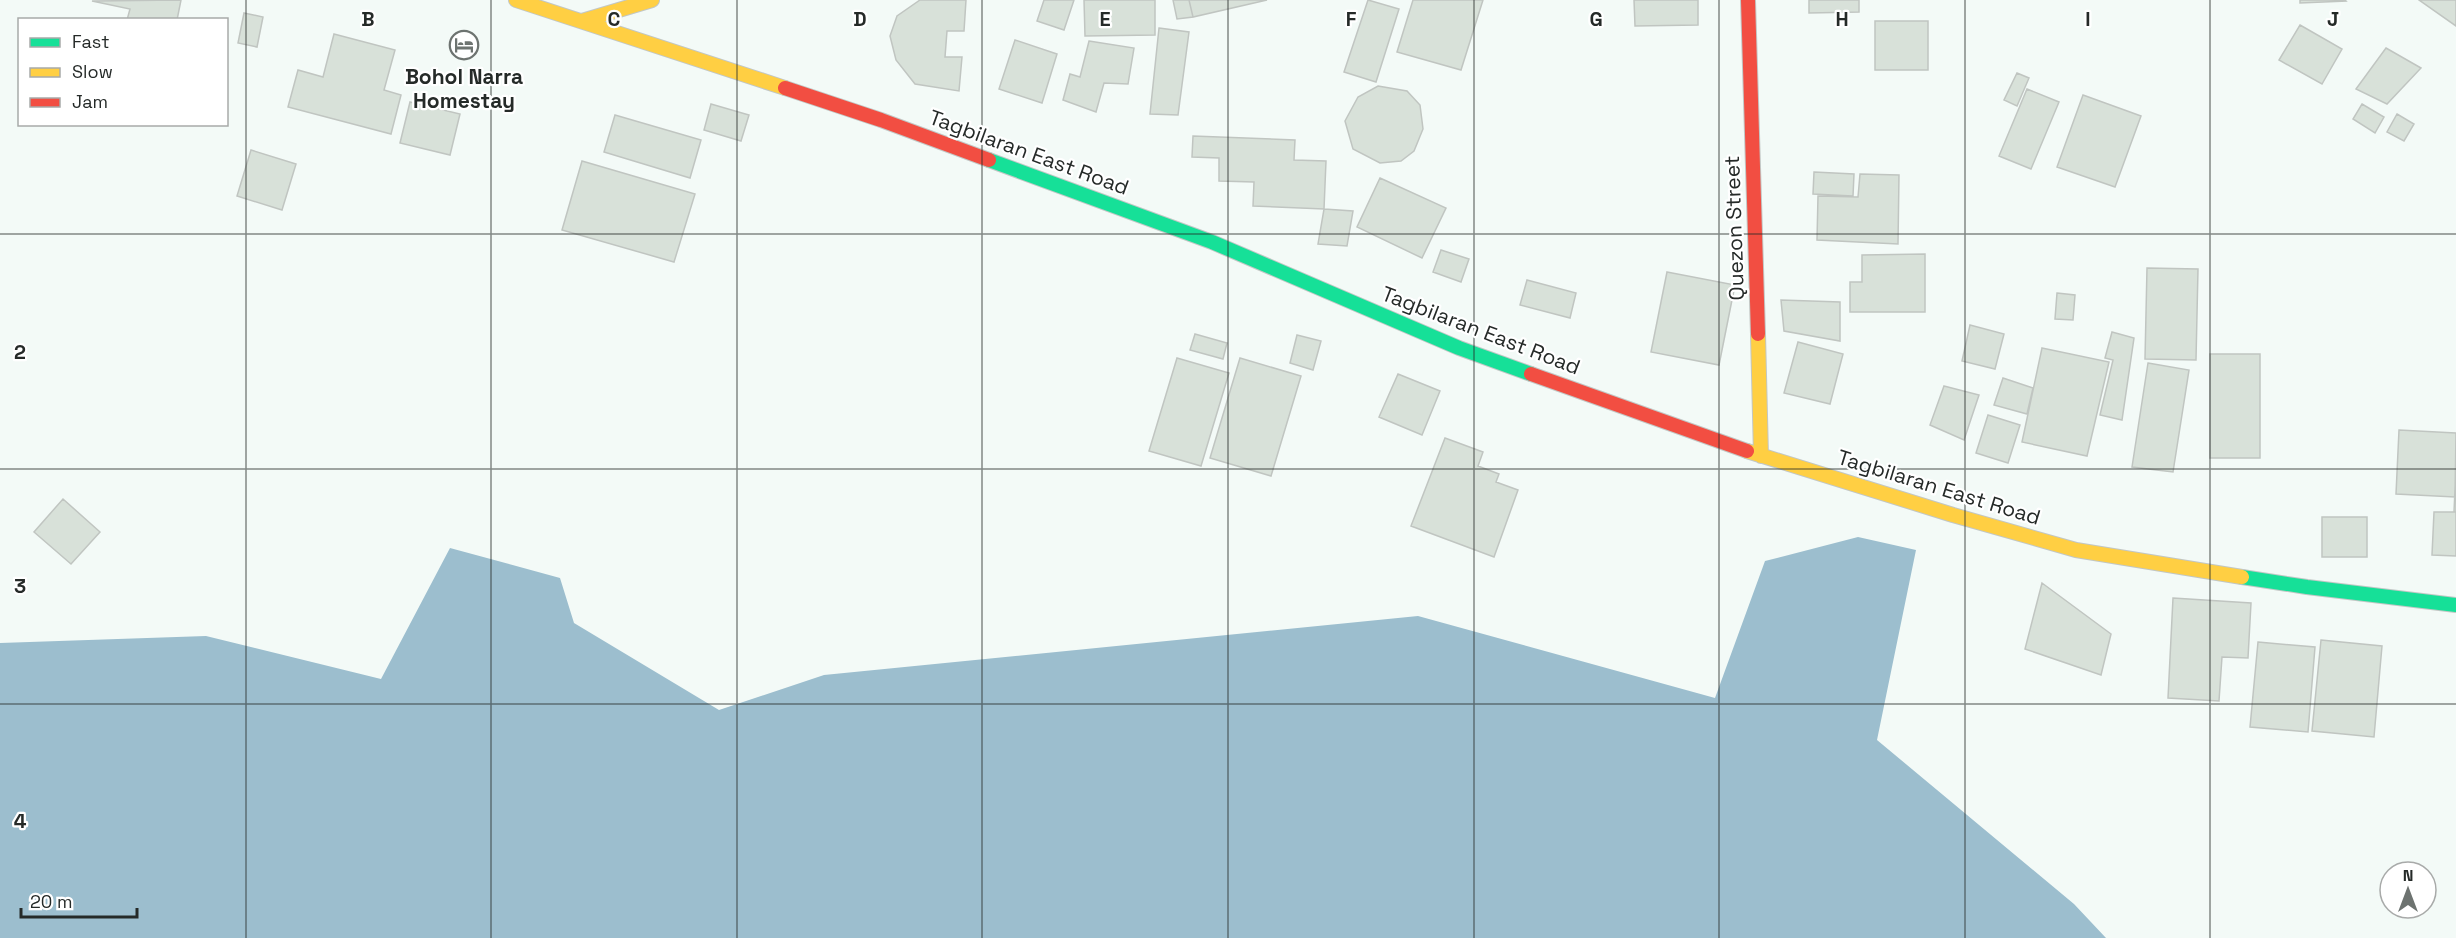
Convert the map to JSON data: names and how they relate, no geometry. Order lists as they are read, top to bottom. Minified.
{"streets":{"main road":["Tagbilaran East Road","Quezon Street"]},"crossings":[["Tagbilaran East Road","Quezon Street"]],"places":{"hotel":["Bohol Narra Homestay"]},"legend":["Fast","Slow","Jam"],"scale_bar":"20 m","north":"top","grid":{"columns":["B","C","D","E","F","G","H","I","J"],"rows":["2","3","4"]}}
